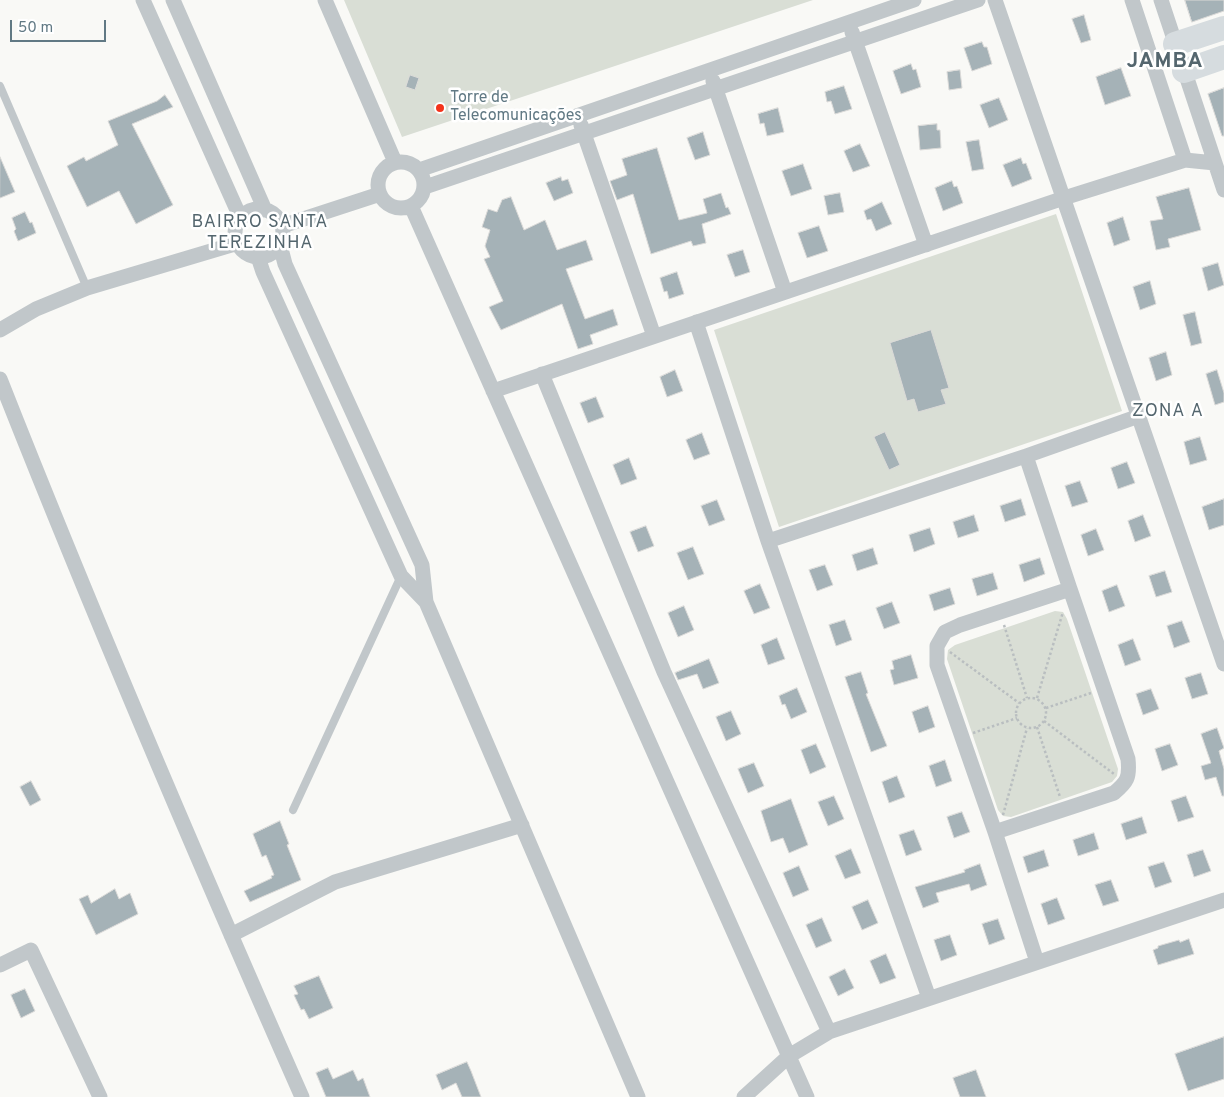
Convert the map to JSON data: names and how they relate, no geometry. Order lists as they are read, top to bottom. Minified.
{"districts":["JAMBA","BAIRRO SANTA TEREZINHA","ZONA A"],"places":["Torre de Telecomunicações"],"scale_bar":"50 m"}
